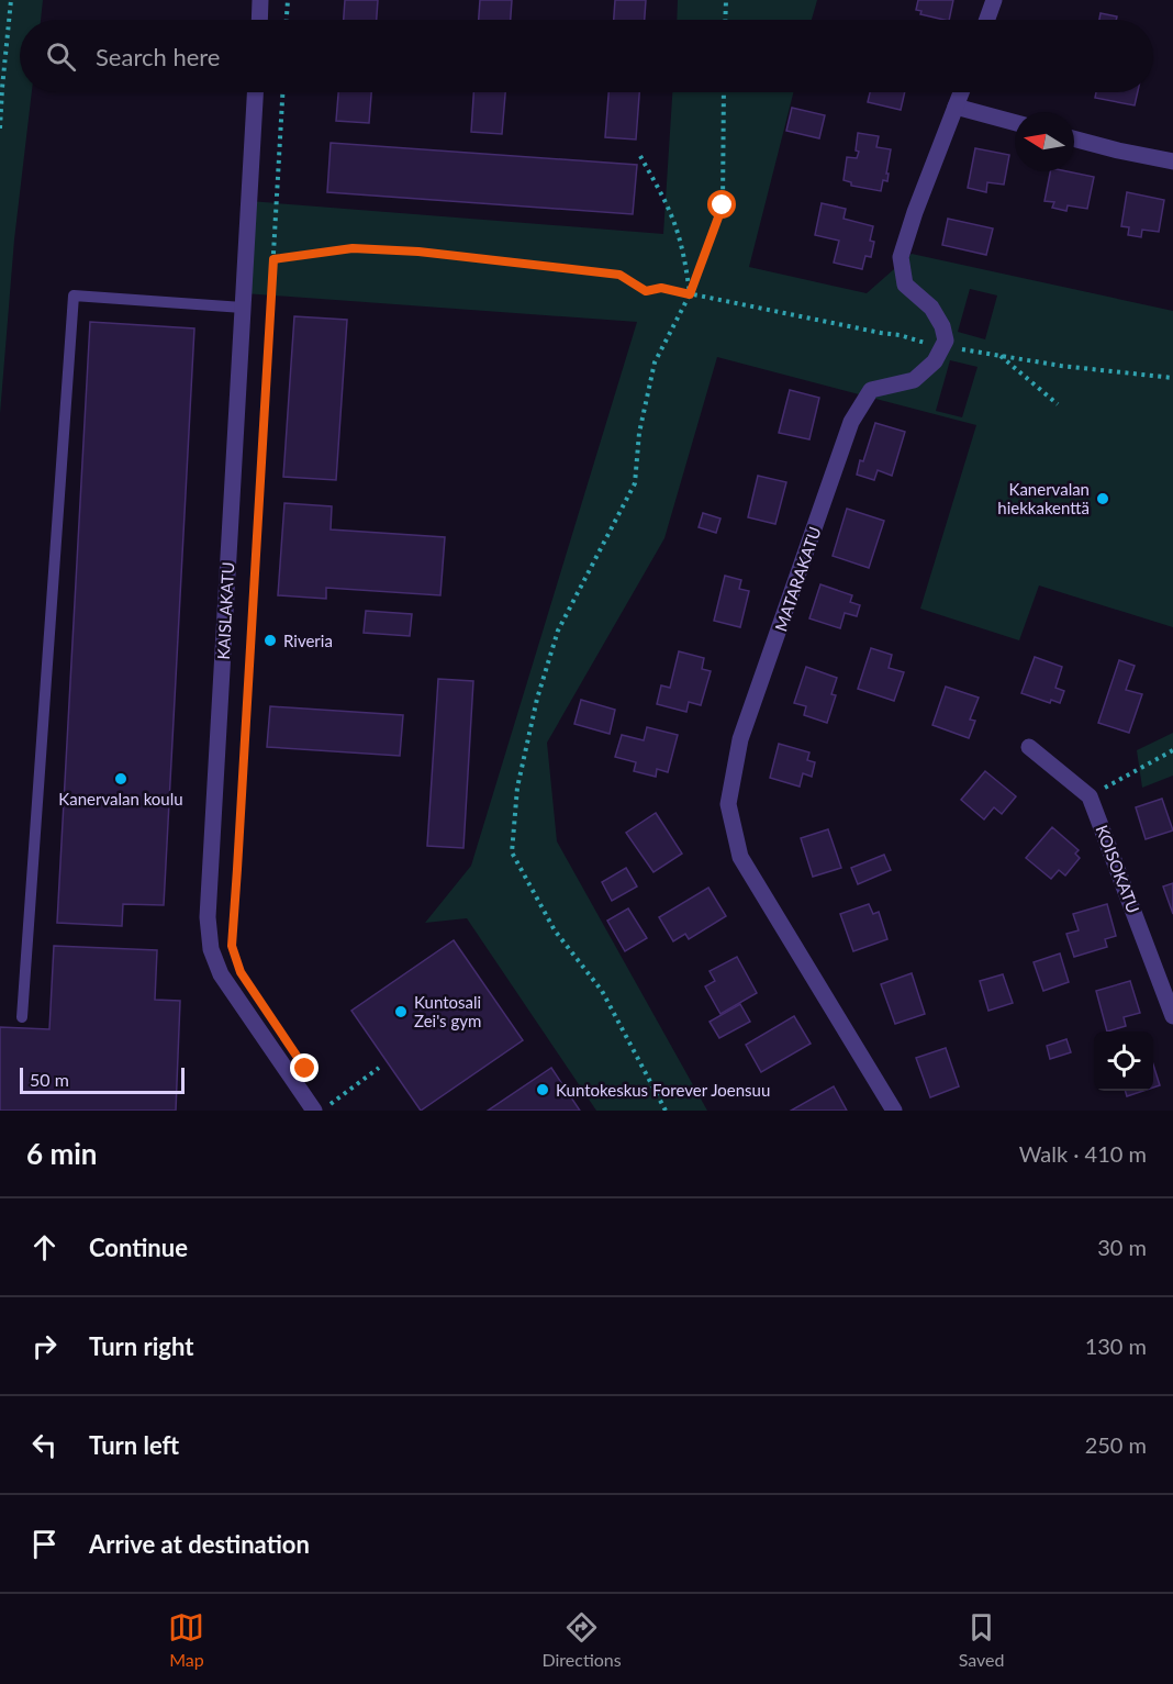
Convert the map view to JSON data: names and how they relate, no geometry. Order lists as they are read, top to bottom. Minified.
{"streets":{"street":["MATARAKATU","KAISLAKATU","KOISOKATU"]},"places":["Kanervalan hiekkakenttä","Riveria","Kanervalan koulu","Kuntosali Zei's gym","Kuntokeskus Forever Joensuu"],"scale_bar":"50 m","north":"left","page":{"search":"Search here","scale":"50 m","heading":["6 min","Walk · 410 m"],"list":[["Continue","30 m"],["Turn right","130 m"],["Turn left","250 m"],"Arrive at destination"],"nav":["Map","Directions","Saved"]}}
